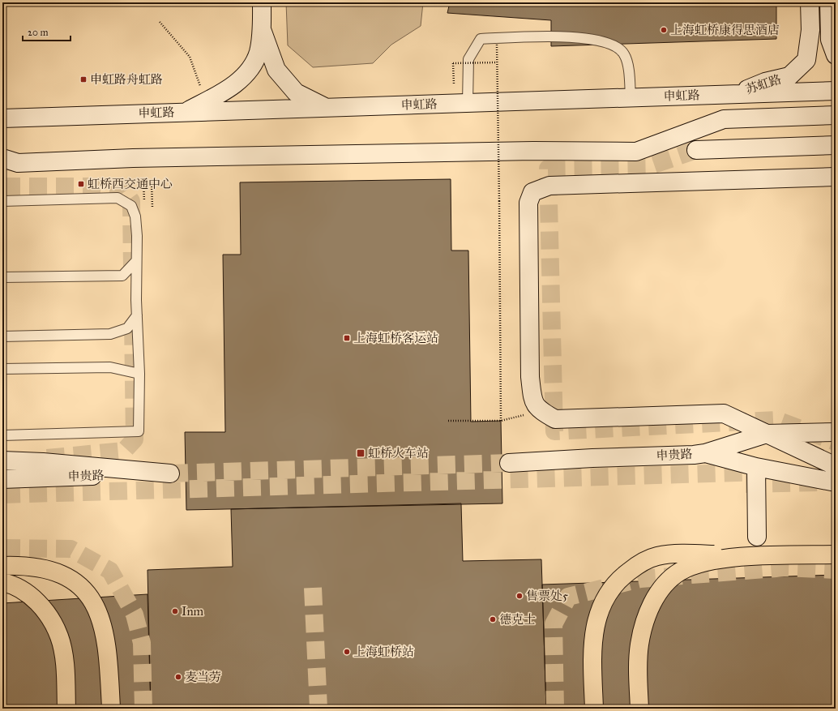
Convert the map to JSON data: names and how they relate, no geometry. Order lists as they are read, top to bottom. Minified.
{"streets":{"street":["苏虹路","申虹路","申贵路"]},"crossings":[["苏虹路","申虹路"]],"places":{"other":["上海虹桥康得思酒店","售票处5","Inm","德克士","上海虹桥站","麦当劳"],"transit":["申虹路舟虹路","虹桥西交通中心","上海虹桥客运站","虹桥火车站"]},"scale_bar":"20 m"}
